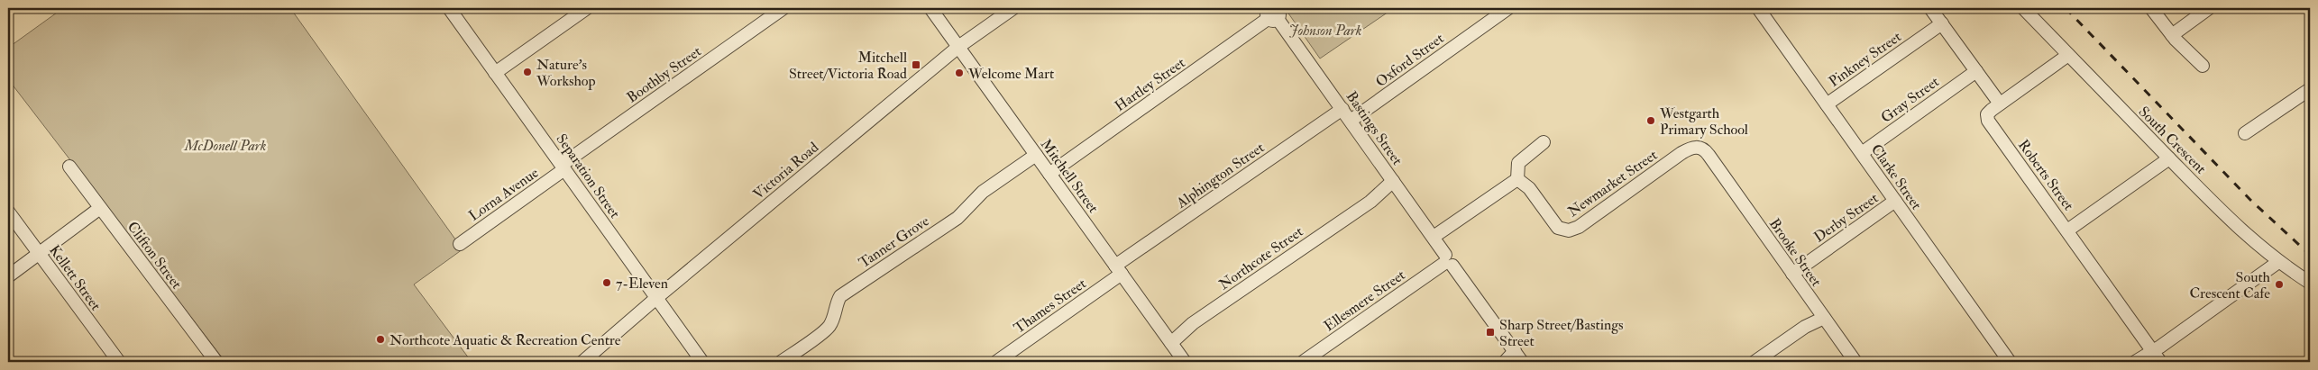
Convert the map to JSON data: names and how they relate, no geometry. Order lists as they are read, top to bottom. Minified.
{"streets":{"street":["Pinkney Street","Oxford Street","Boothby Street","Hartley Street","Gray Street","Bastings Street","South Crescent","Victoria Road","Alphington Street","Roberts Street","Separation Street","Mitchell Street","Clarke Street","Newmarket Street","Lorna Avenue","Derby Street","Tanner Grove","Brooke Street","Clifton Street","Northcote Street","Kellett Street","Ellesmere Street","Thames Street"]},"crossings":[["Pinkney Street","Clarke Street"],["Oxford Street","Bastings Street"],["Boothby Street","Separation Street"],["Boothby Street","Lorna Avenue"],["Hartley Street","Bastings Street"],["Hartley Street","Mitchell Street"],["Gray Street","Clarke Street"],["Bastings Street","Alphington Street"],["Bastings Street","Northcote Street"],["Bastings Street","Ellesmere Street"],["Victoria Road","Separation Street"],["Victoria Road","Mitchell Street"],["Alphington Street","Mitchell Street"],["Alphington Street","Thames Street"],["Separation Street","Lorna Avenue"],["Mitchell Street","Tanner Grove"],["Mitchell Street","Northcote Street"],["Mitchell Street","Thames Street"],["Clarke Street","Derby Street"],["Newmarket Street","Brooke Street"],["Derby Street","Brooke Street"]],"parks":["Johnson Park","McDonell Park"],"places":{"transit":["Mitchell Street/Victoria Road","Sharp Street/Bastings Street"],"other":["Nature's Workshop","Welcome Mart","Westgarth Primary School","7-Eleven","South Crescent Cafe","Northcote Aquatic & Recreation Centre"]}}
